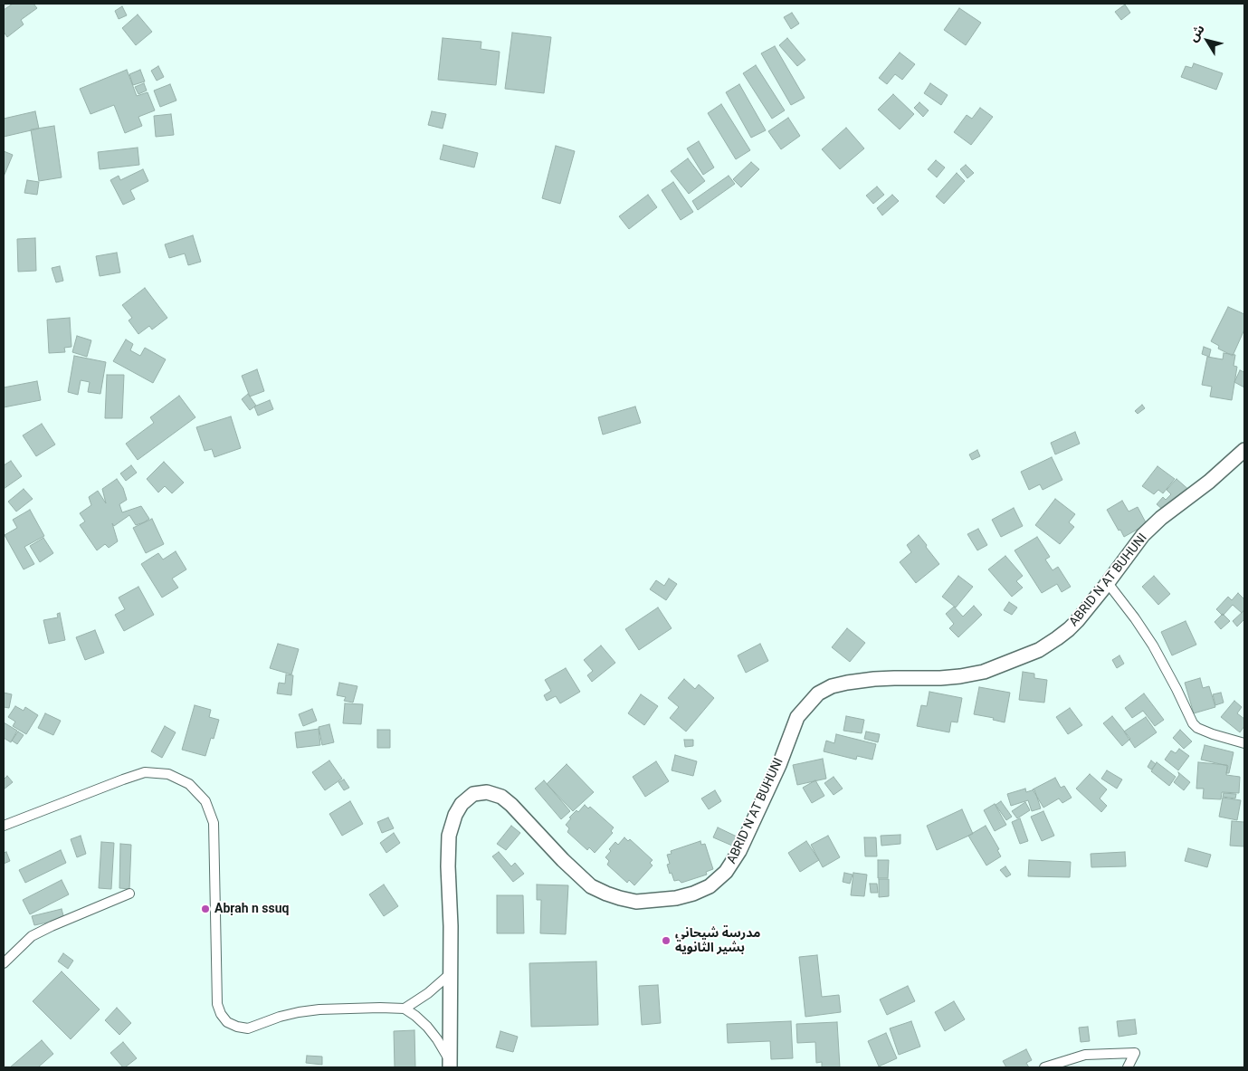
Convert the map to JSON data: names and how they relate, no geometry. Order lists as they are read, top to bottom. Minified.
{"streets":{"street":["ABRID N AT BUHUNI"]},"places":["Abṛah n ssuq","مدرسة شيحاني بشير الثانوية"],"north":"top left"}
